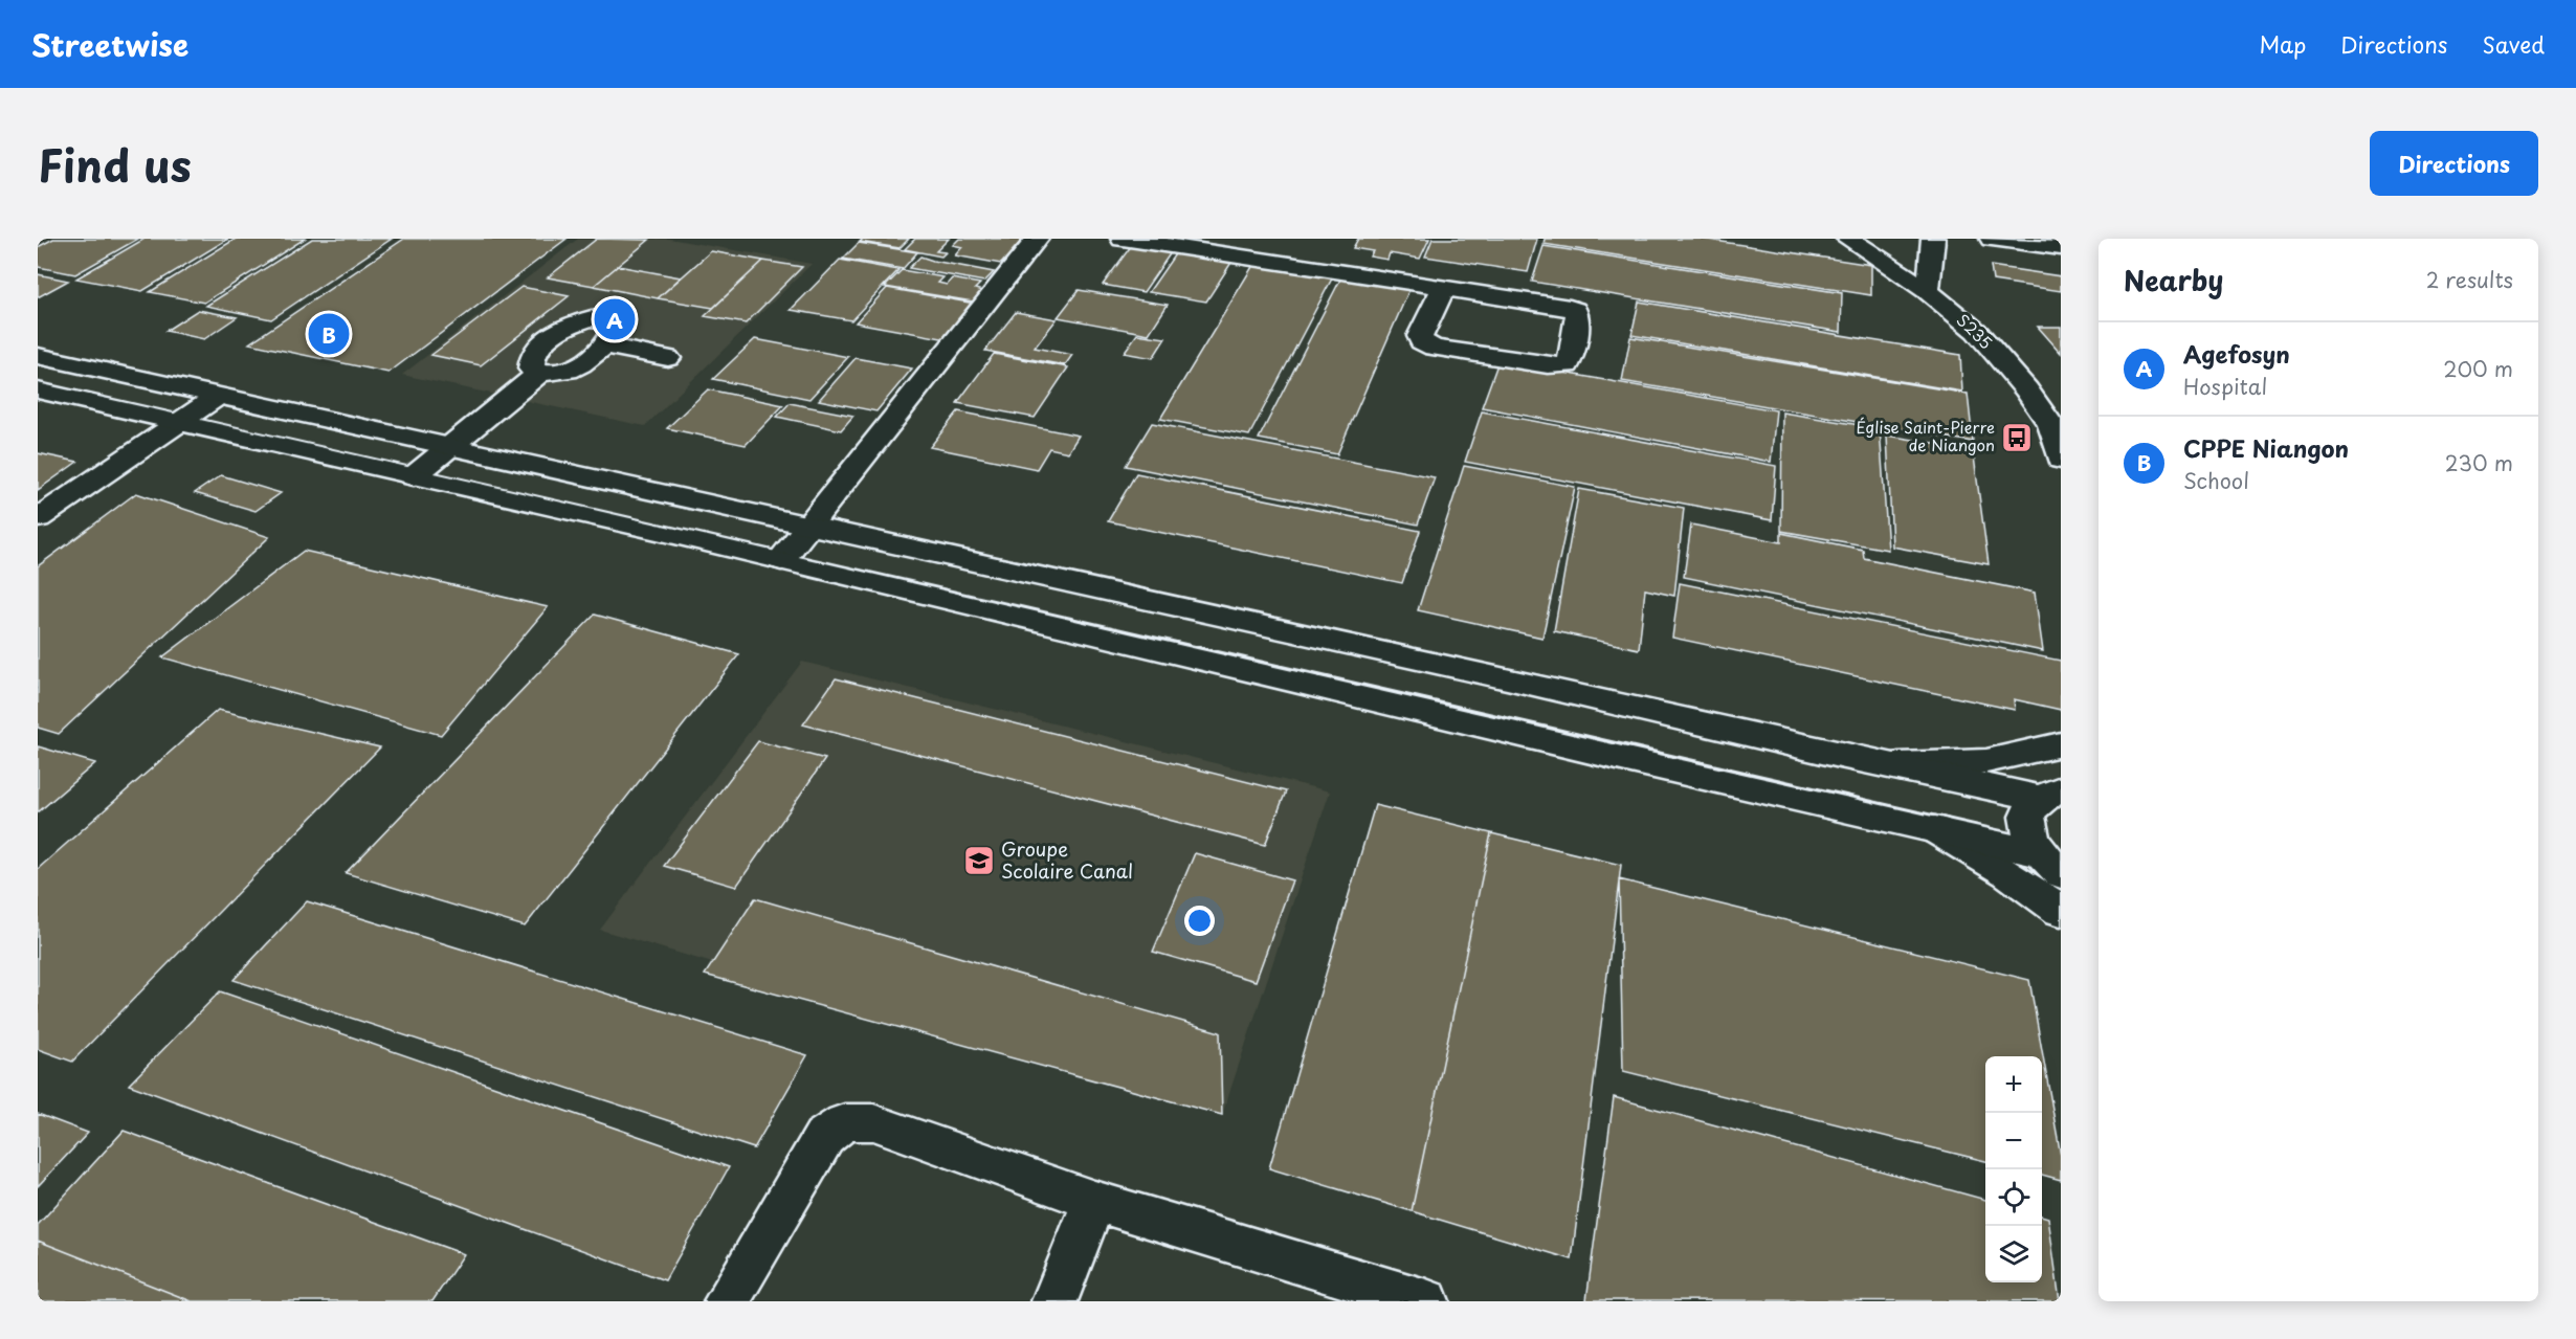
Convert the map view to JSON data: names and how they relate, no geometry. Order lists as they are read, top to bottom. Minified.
{"streets":{"main road":["S235"]},"places":{"bus stop":["Église Saint-Pierre de Niangon"],"school or university":["Groupe Scolaire Canal"]},"page":{"header":"Streetwise","nav":["Map","Directions","Saved"],"title":"Find us","buttons":"Directions","heading":["Nearby","2 results"],"pins":["A","B"],"list":[{"mark":"A","name":"Agefosyn","note":"Hospital","value":"200 m"},{"mark":"B","name":"CPPE Niangon","note":"School","value":"230 m"}],"map_buttons":["+","−"]}}
